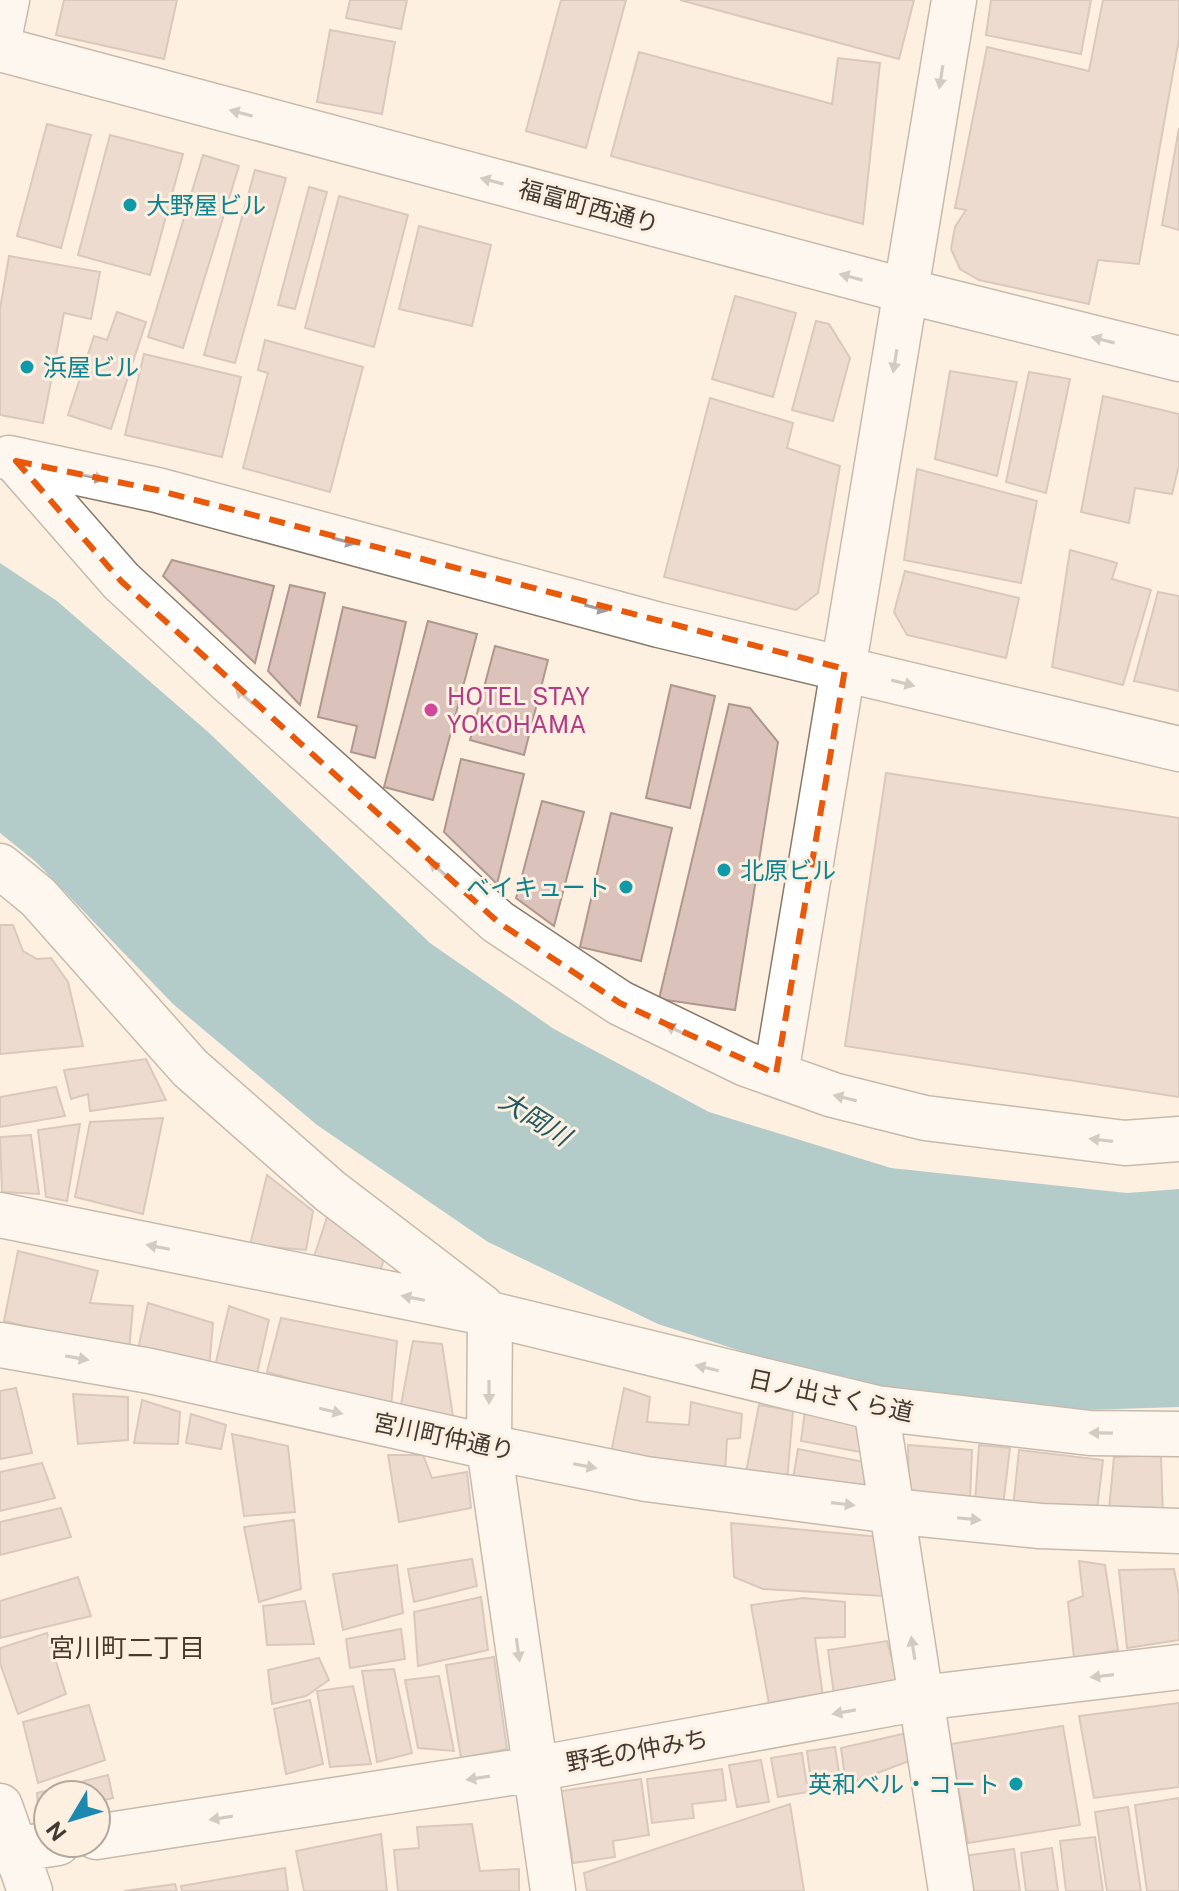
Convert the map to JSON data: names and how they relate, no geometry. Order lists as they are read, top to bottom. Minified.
{"streets":{"street":["福富町西通り","日ノ出さくら道","宮川町仲通り","野毛の仲みち"]},"one_way":["野毛の仲みち"],"districts":["宮川町二丁目"],"water":["大岡川"],"places":["大野屋ビル","浜屋ビル","HOTEL STAY YOKOHAMA","北原ビル","ベイキュート","英和ベル・コート"],"north":"bottom left"}
